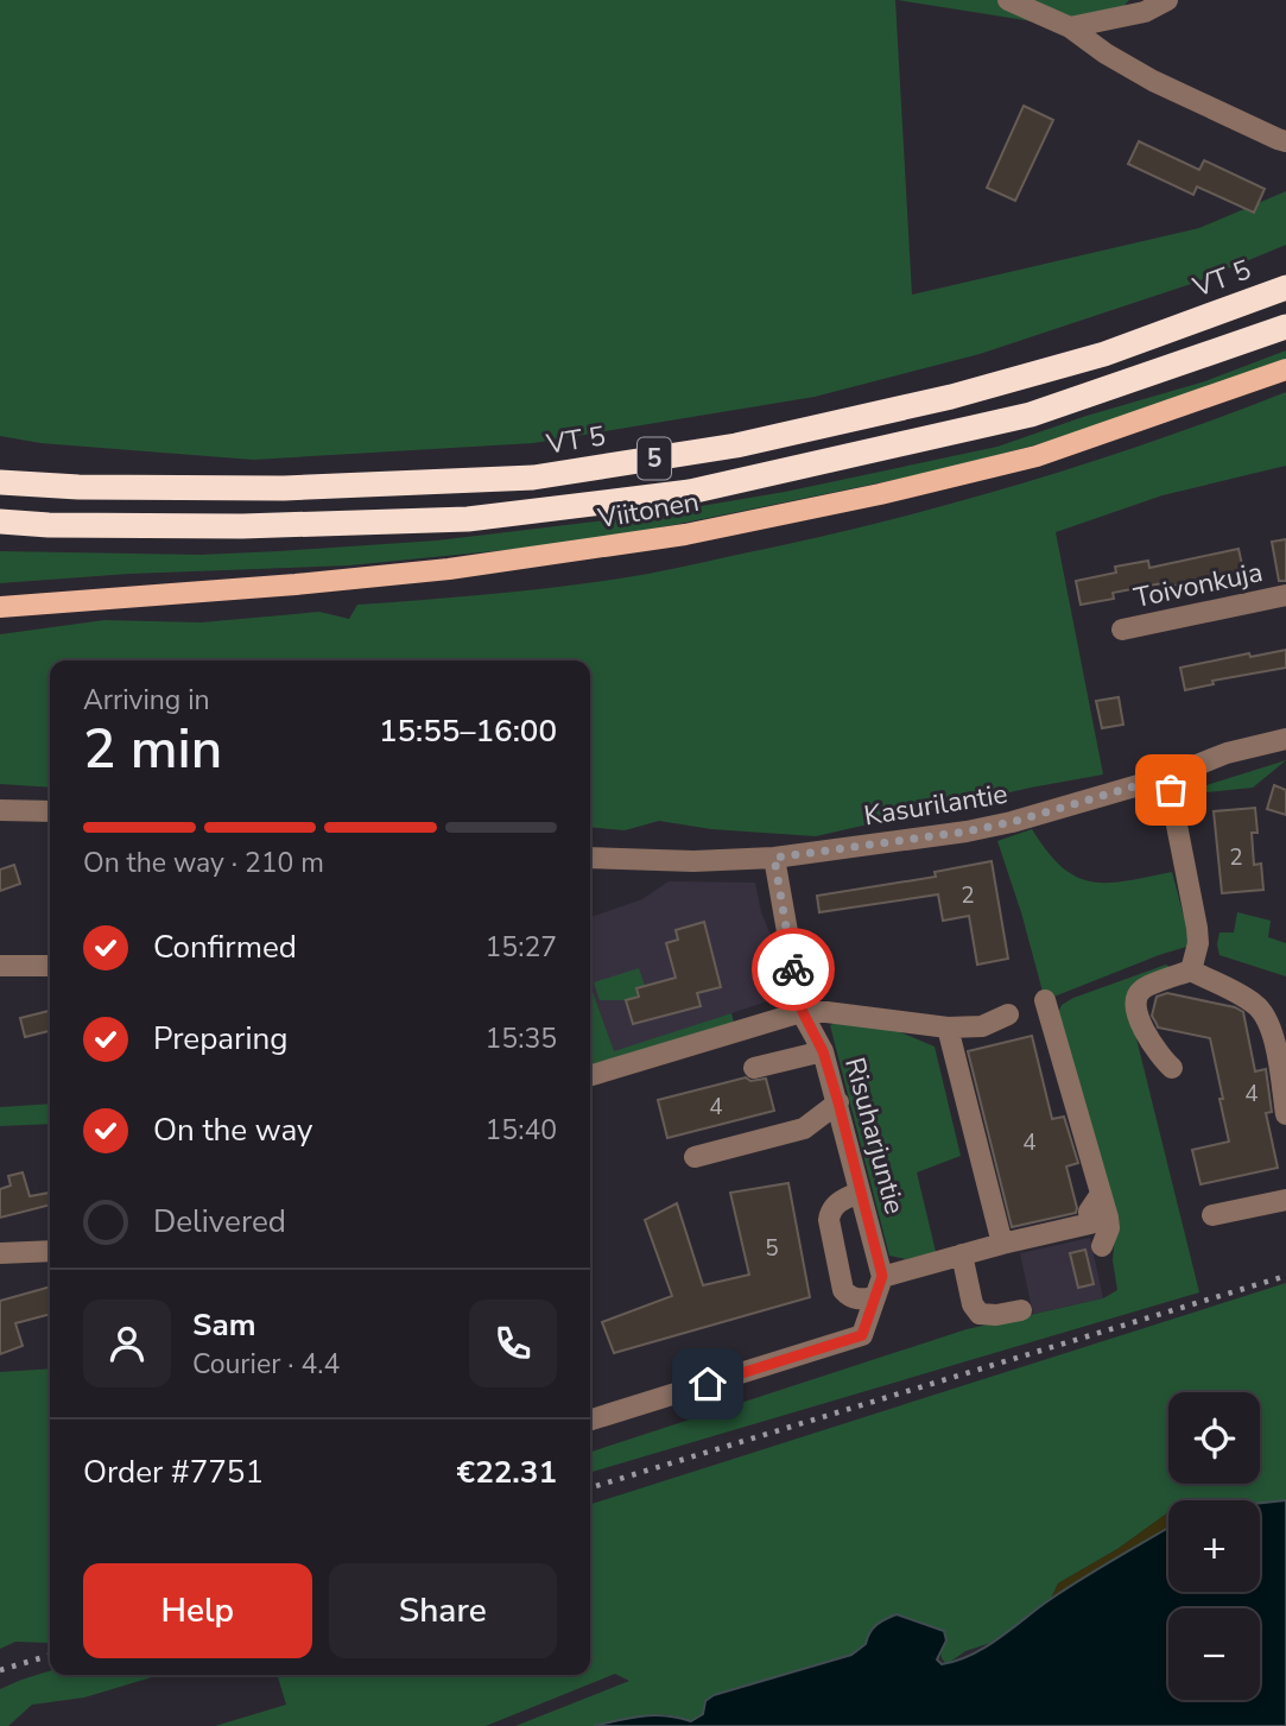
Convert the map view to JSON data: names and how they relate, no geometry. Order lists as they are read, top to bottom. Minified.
{"streets":{"highway":["VT 5","5"],"main road":["Viitonen"],"street":["Toivonkuja","Kasurilantie","Risuharjuntie"]},"crossings":[["Kasurilantie","Risuharjuntie"]],"house_numbers":["2","2","4","4","4","5"],"page":{"heading":["2 min","Arriving in","15:55–16:00"],"panel":["Sam","Courier · 4.4","Order #7751","€22.31"],"bar":"On the way · 210 m","list":[["Confirmed","15:27"],["Preparing","15:35"],["On the way","15:40"],"Delivered"],"map_buttons":["+","−"],"buttons":["Help","Share"]}}
